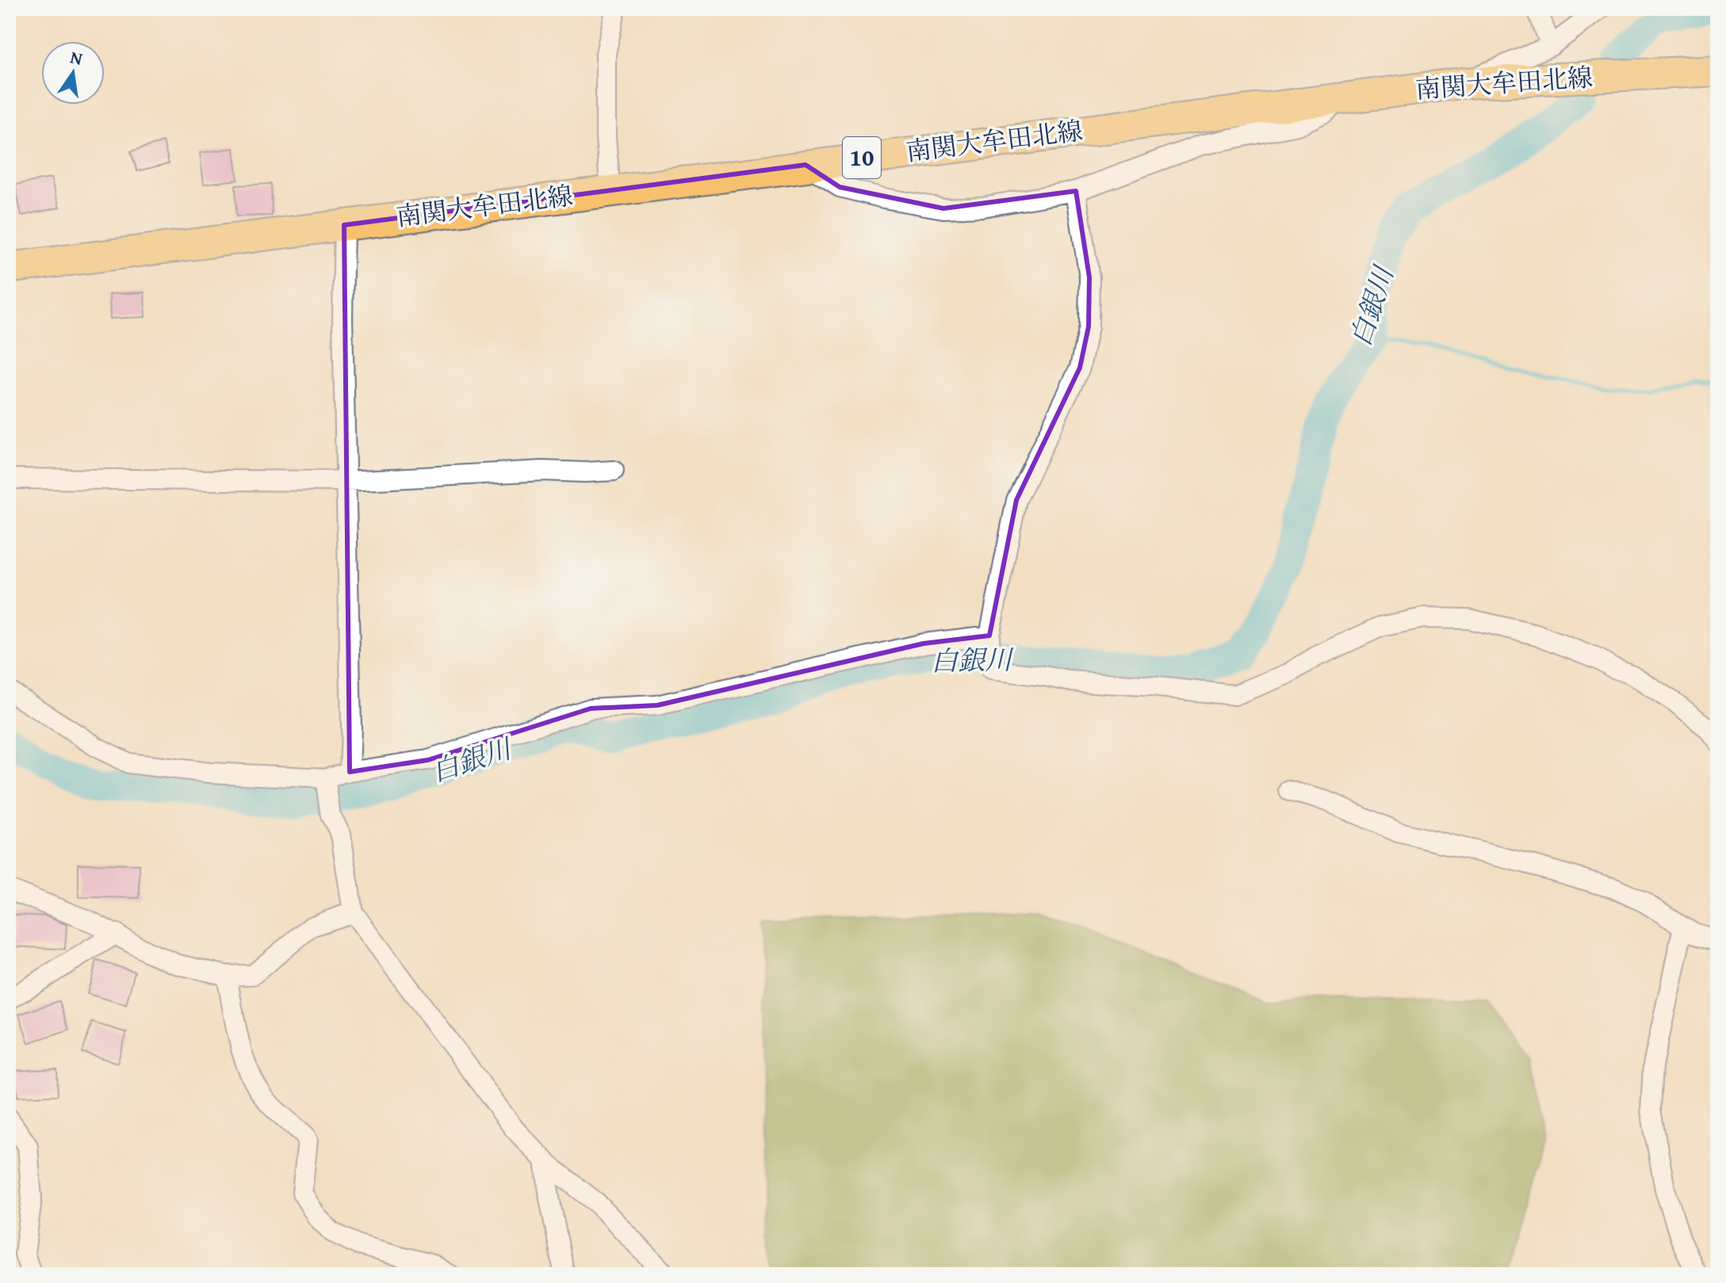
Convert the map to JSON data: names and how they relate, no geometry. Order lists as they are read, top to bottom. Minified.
{"streets":{"main road":["南関大牟田北線","10"]},"water":["白銀川"],"north":"top"}
